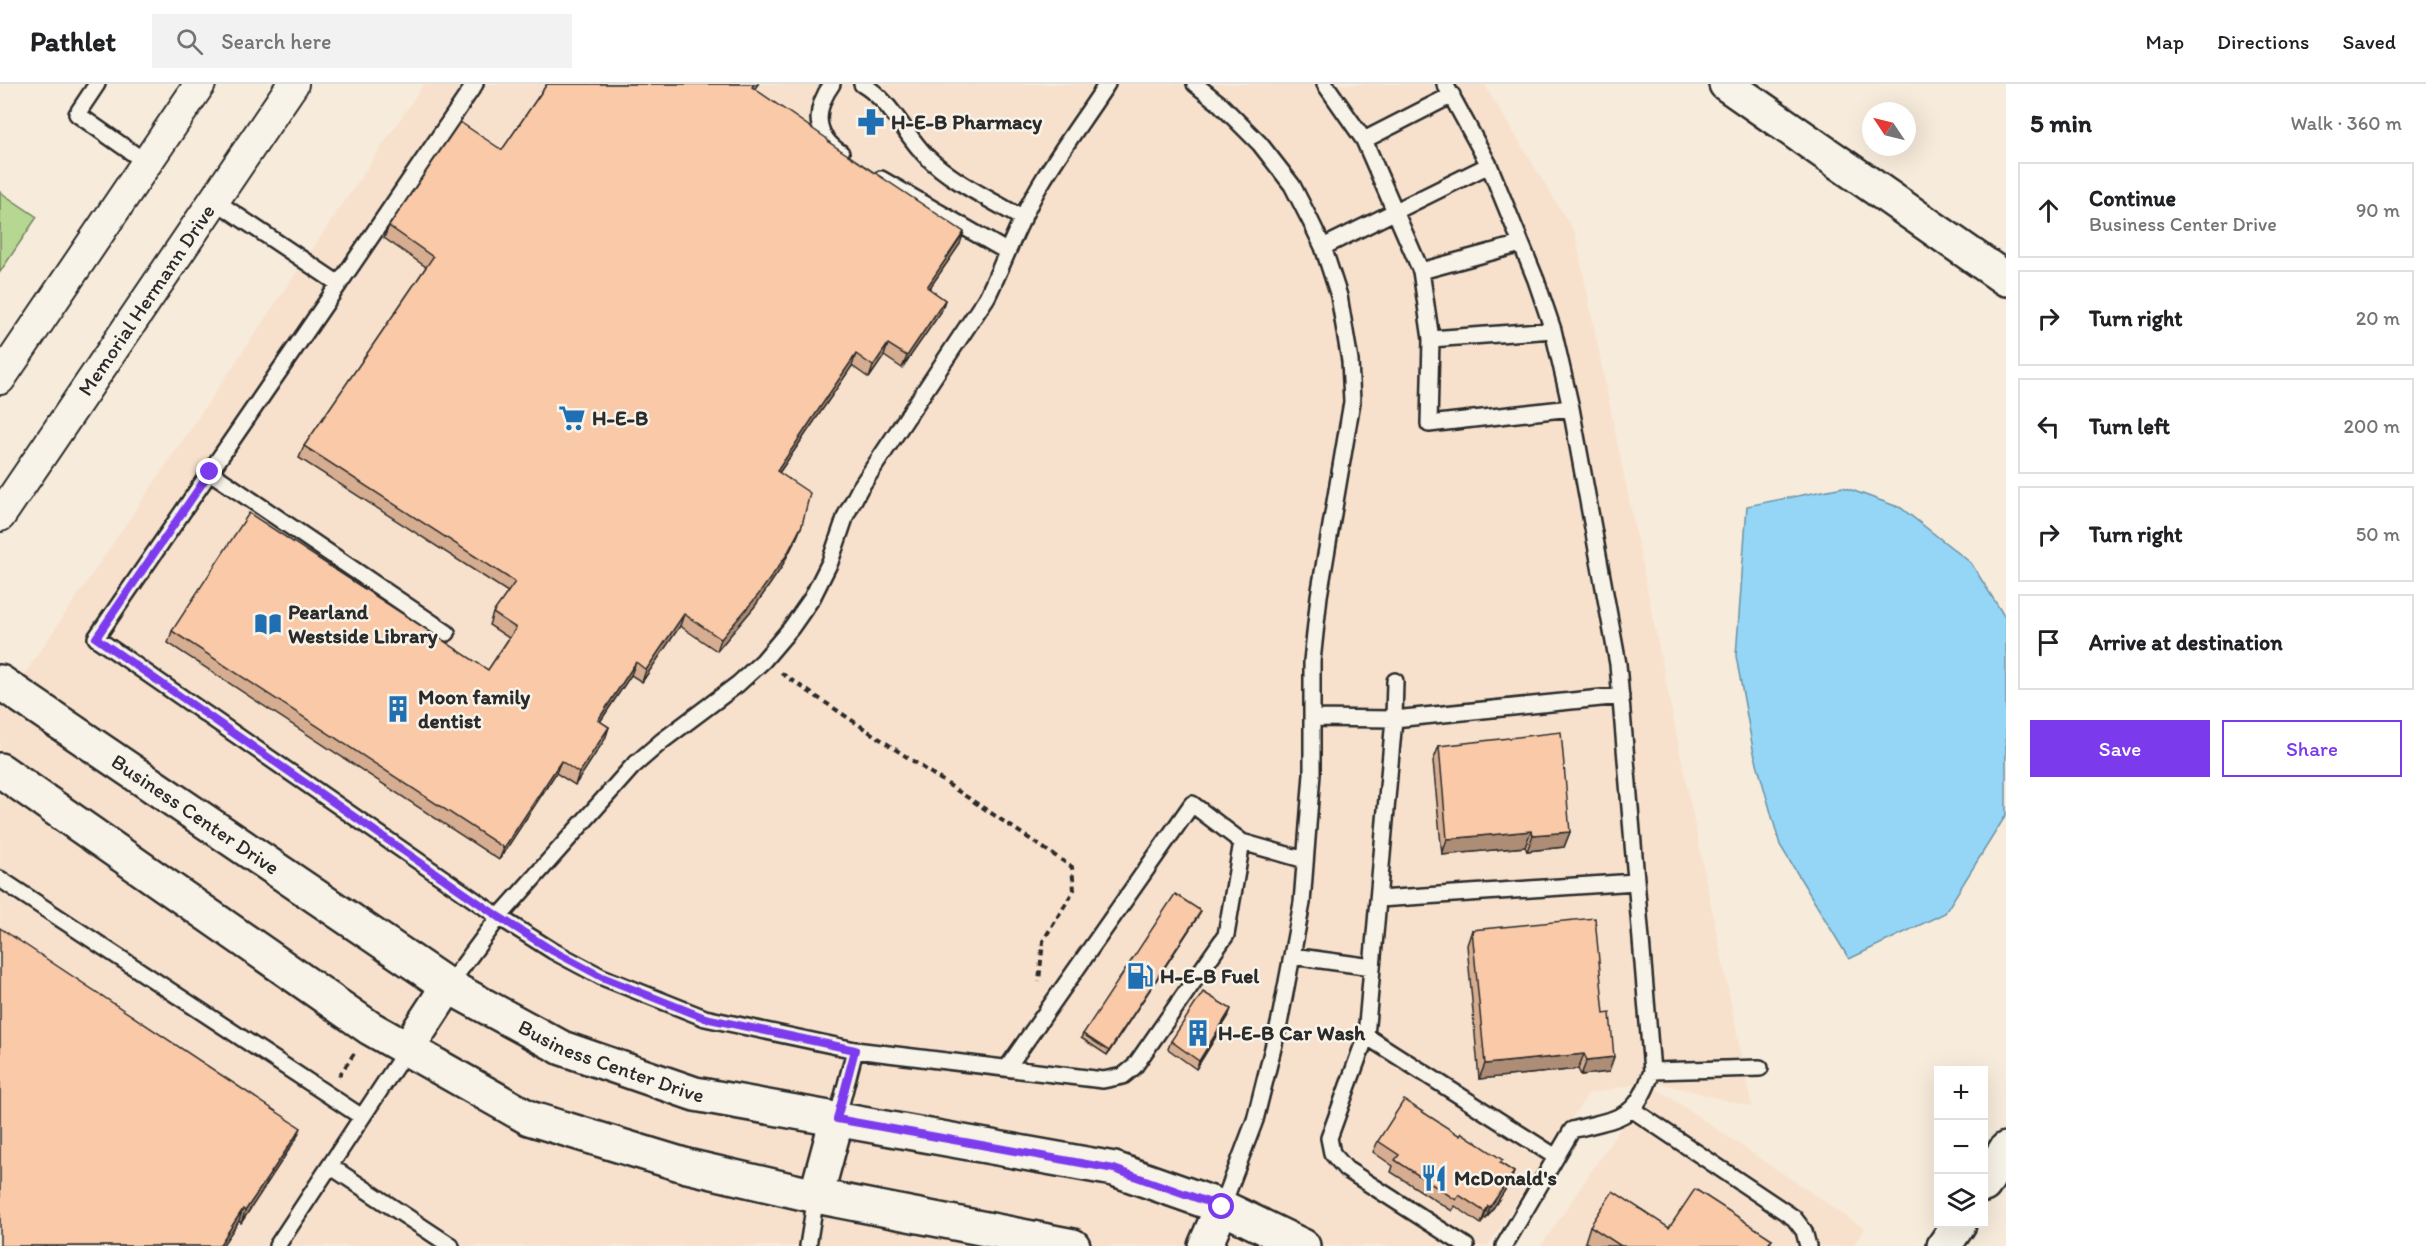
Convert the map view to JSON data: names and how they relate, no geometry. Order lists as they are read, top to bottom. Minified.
{"streets":{"street":["Memorial Hermann Drive","Business Center Drive"]},"places":{"pharmacy":["H-E-B Pharmacy"],"supermarket":["H-E-B"],"library":["Pearland Westside Library"],"building":["Moon family dentist","H-E-B Car Wash"],"fuel station":["H-E-B Fuel"],"restaurant":["McDonald's"]},"north":"top left","page":{"header":"Pathlet","search":"Search here","nav":["Map","Directions","Saved"],"heading":["5 min","Walk · 360 m"],"list":[["Continue","Business Center Drive","90 m"],["Turn right","20 m"],["Turn left","200 m"],["Turn right","50 m"],"Arrive at destination"],"buttons":["Save","Share"],"map_buttons":["+","−"]}}
